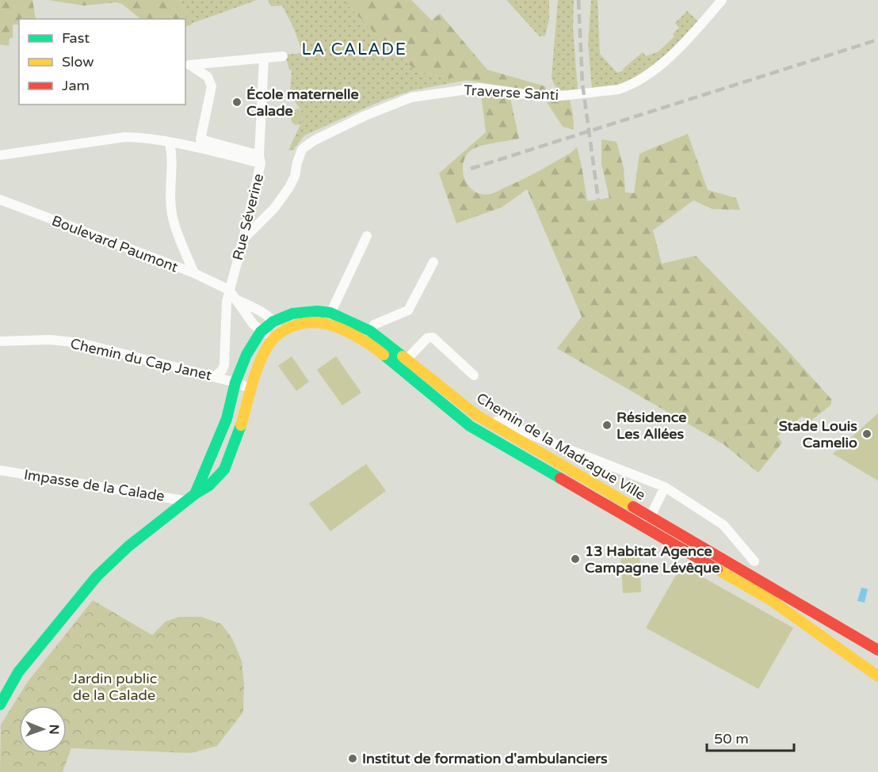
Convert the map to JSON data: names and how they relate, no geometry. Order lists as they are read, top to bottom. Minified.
{"streets":{"street":["Traverse Santi","Rue Séverine","Boulevard Paumont","Chemin du Cap Janet","Chemin de la Madrague Ville","Impasse de la Calade"]},"crossings":[["Traverse Santi","Rue Séverine"],["Rue Séverine","Boulevard Paumont"],["Chemin du Cap Janet","Chemin de la Madrague Ville"],["Chemin de la Madrague Ville","Impasse de la Calade"]],"districts":["LA CALADE"],"parks":["Jardin public de la Calade"],"places":["École maternelle Calade","Résidence Les Allées","Stade Louis Camelio","13 Habitat Agence Campagne Lévêque","Institut de formation d'ambulanciers"],"legend":["Fast","Slow","Jam"],"scale_bar":"50 m","north":"right"}
